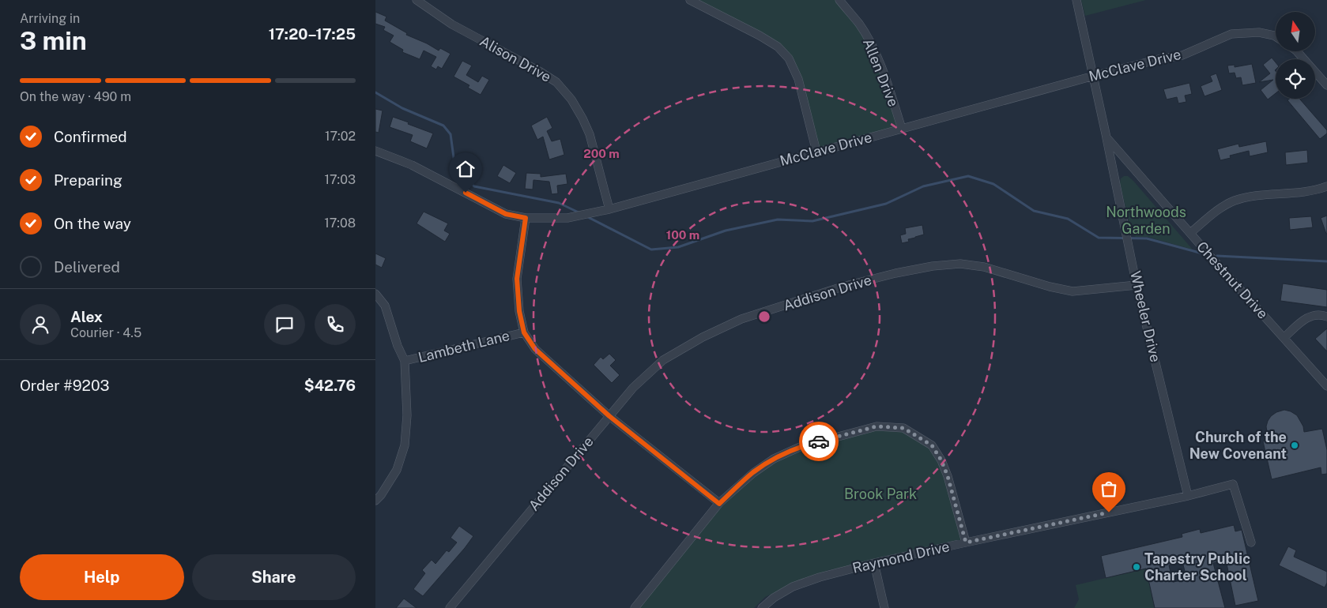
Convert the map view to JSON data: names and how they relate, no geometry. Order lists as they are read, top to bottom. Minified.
{"streets":{"street":["Alison Drive","McClave Drive","Allen Drive","Chestnut Drive","Addison Drive","Wheeler Drive","Lambeth Lane","Raymond Drive"]},"crossings":[["Alison Drive","McClave Drive"],["McClave Drive","Allen Drive"],["McClave Drive","Chestnut Drive"],["Chestnut Drive","Wheeler Drive"],["Addison Drive","Wheeler Drive"],["Wheeler Drive","Raymond Drive"]],"parks":["Northwoods Garden","Brook Park"],"places":["Church of the New Covenant","Tapestry Public Charter School"],"north":"top","page":{"heading":["3 min","Arriving in","17:20–17:25"],"panel":["Alex","Courier · 4.5","Order #9203","$42.76"],"bar":"On the way · 490 m","list":[["Confirmed","17:02"],["Preparing","17:03"],["On the way","17:08"],"Delivered"],"buttons":["Help","Share"]},"rings":["200 m","100 m"]}
